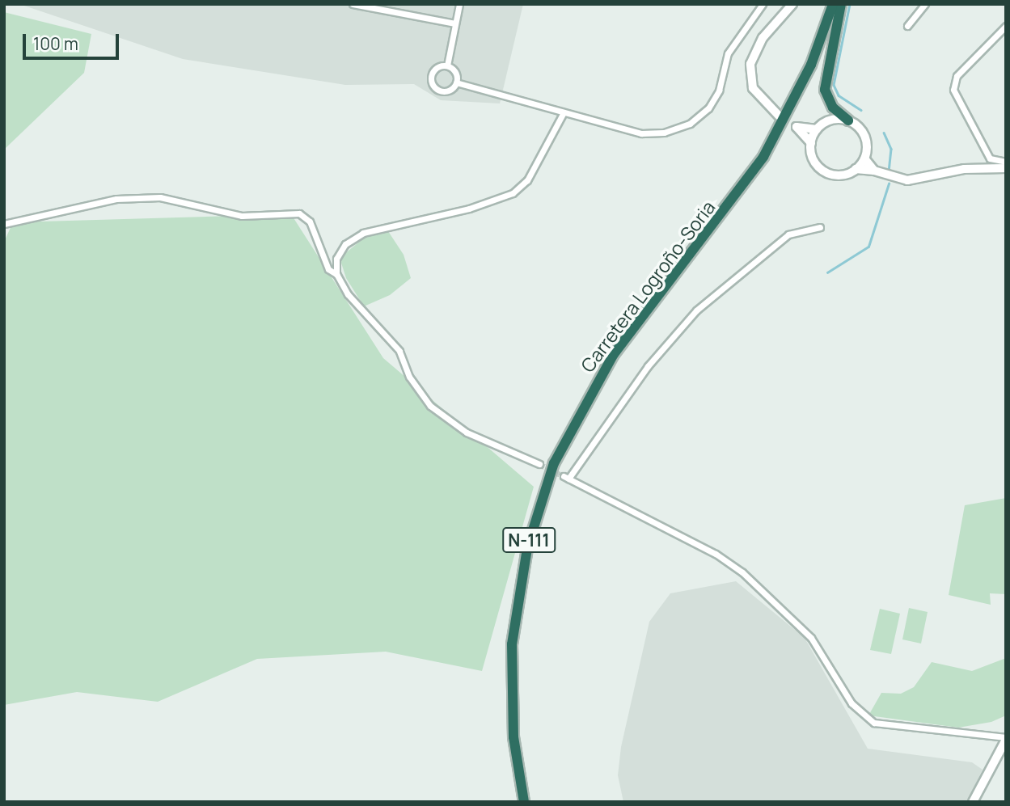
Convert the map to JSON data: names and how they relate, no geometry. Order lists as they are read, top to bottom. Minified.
{"streets":{"highway":["Carretera Logroño-Soria","N-111"]},"scale_bar":"100 m"}
